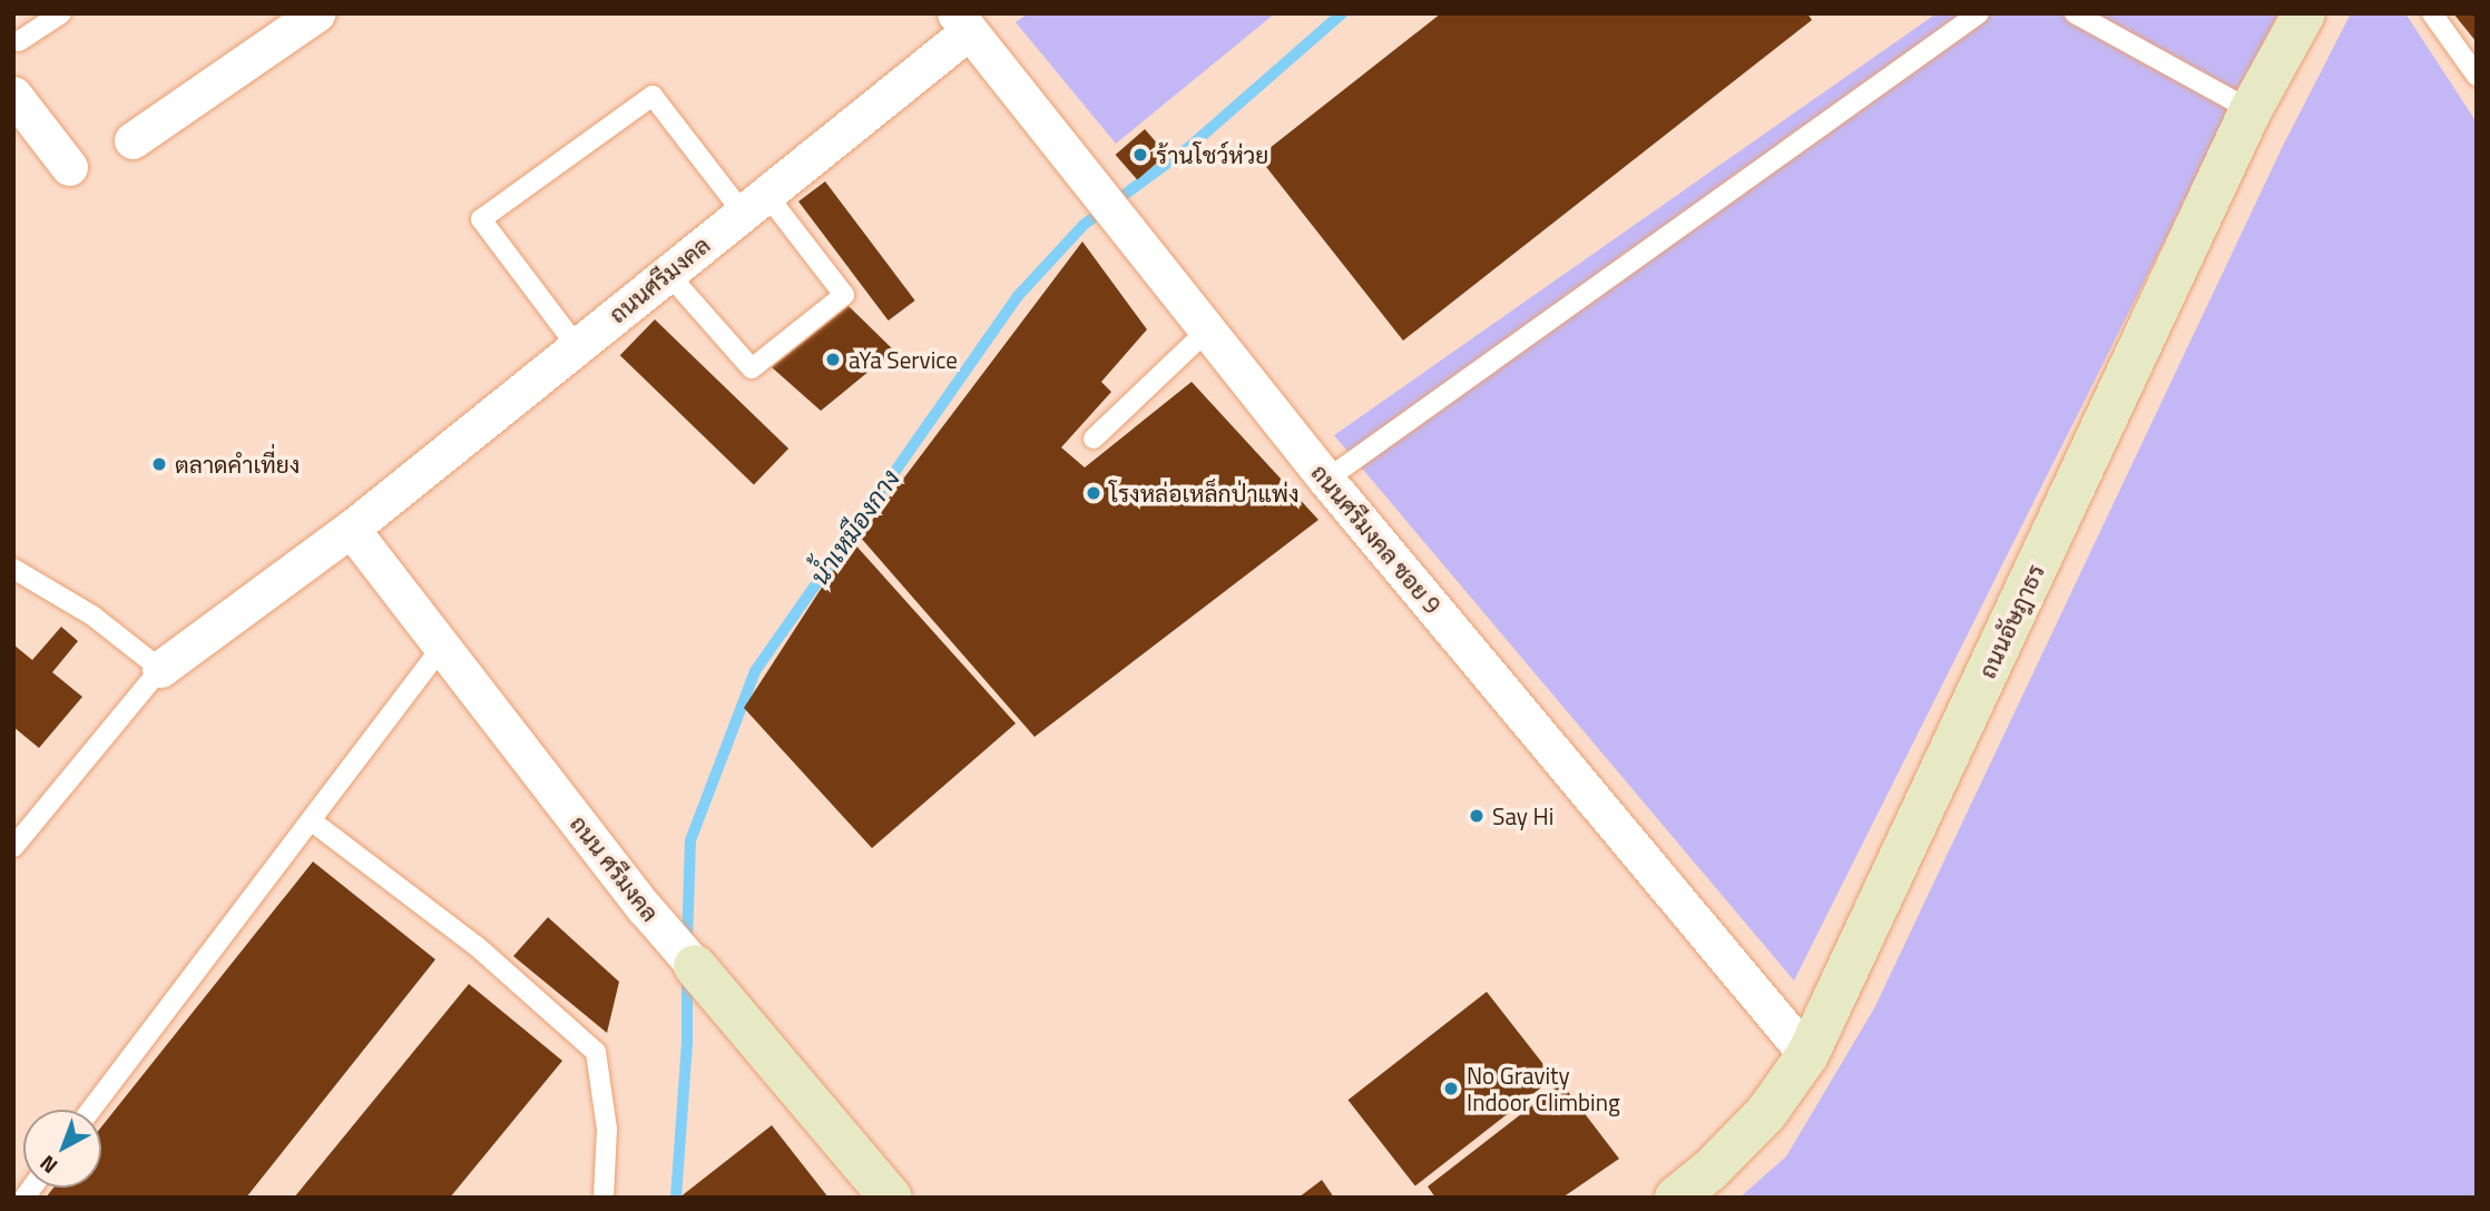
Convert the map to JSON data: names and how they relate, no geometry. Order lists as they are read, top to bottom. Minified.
{"streets":{"street":["ถนนศรีมงคล","ถนนศรีมงคล ซอย 9","ถนนอัษฎาธร","ถนน ศรีมงคล"]},"crossings":[["ถนนศรีมงคล","ถนนศรีมงคล ซอย 9"],["ถนนศรีมงคล","ถนน ศรีมงคล"],["ถนนศรีมงคล ซอย 9","ถนนอัษฎาธร"]],"water":["น้ำเหมืองกาง"],"places":["ร้านโชว์ห่วย","aYa Service","ตลาดคำเที่ยง","โรงหล่อเหล็กป่าแพ่ง","Say Hi","No Gravity Indoor Climbing"],"north":"bottom left"}
